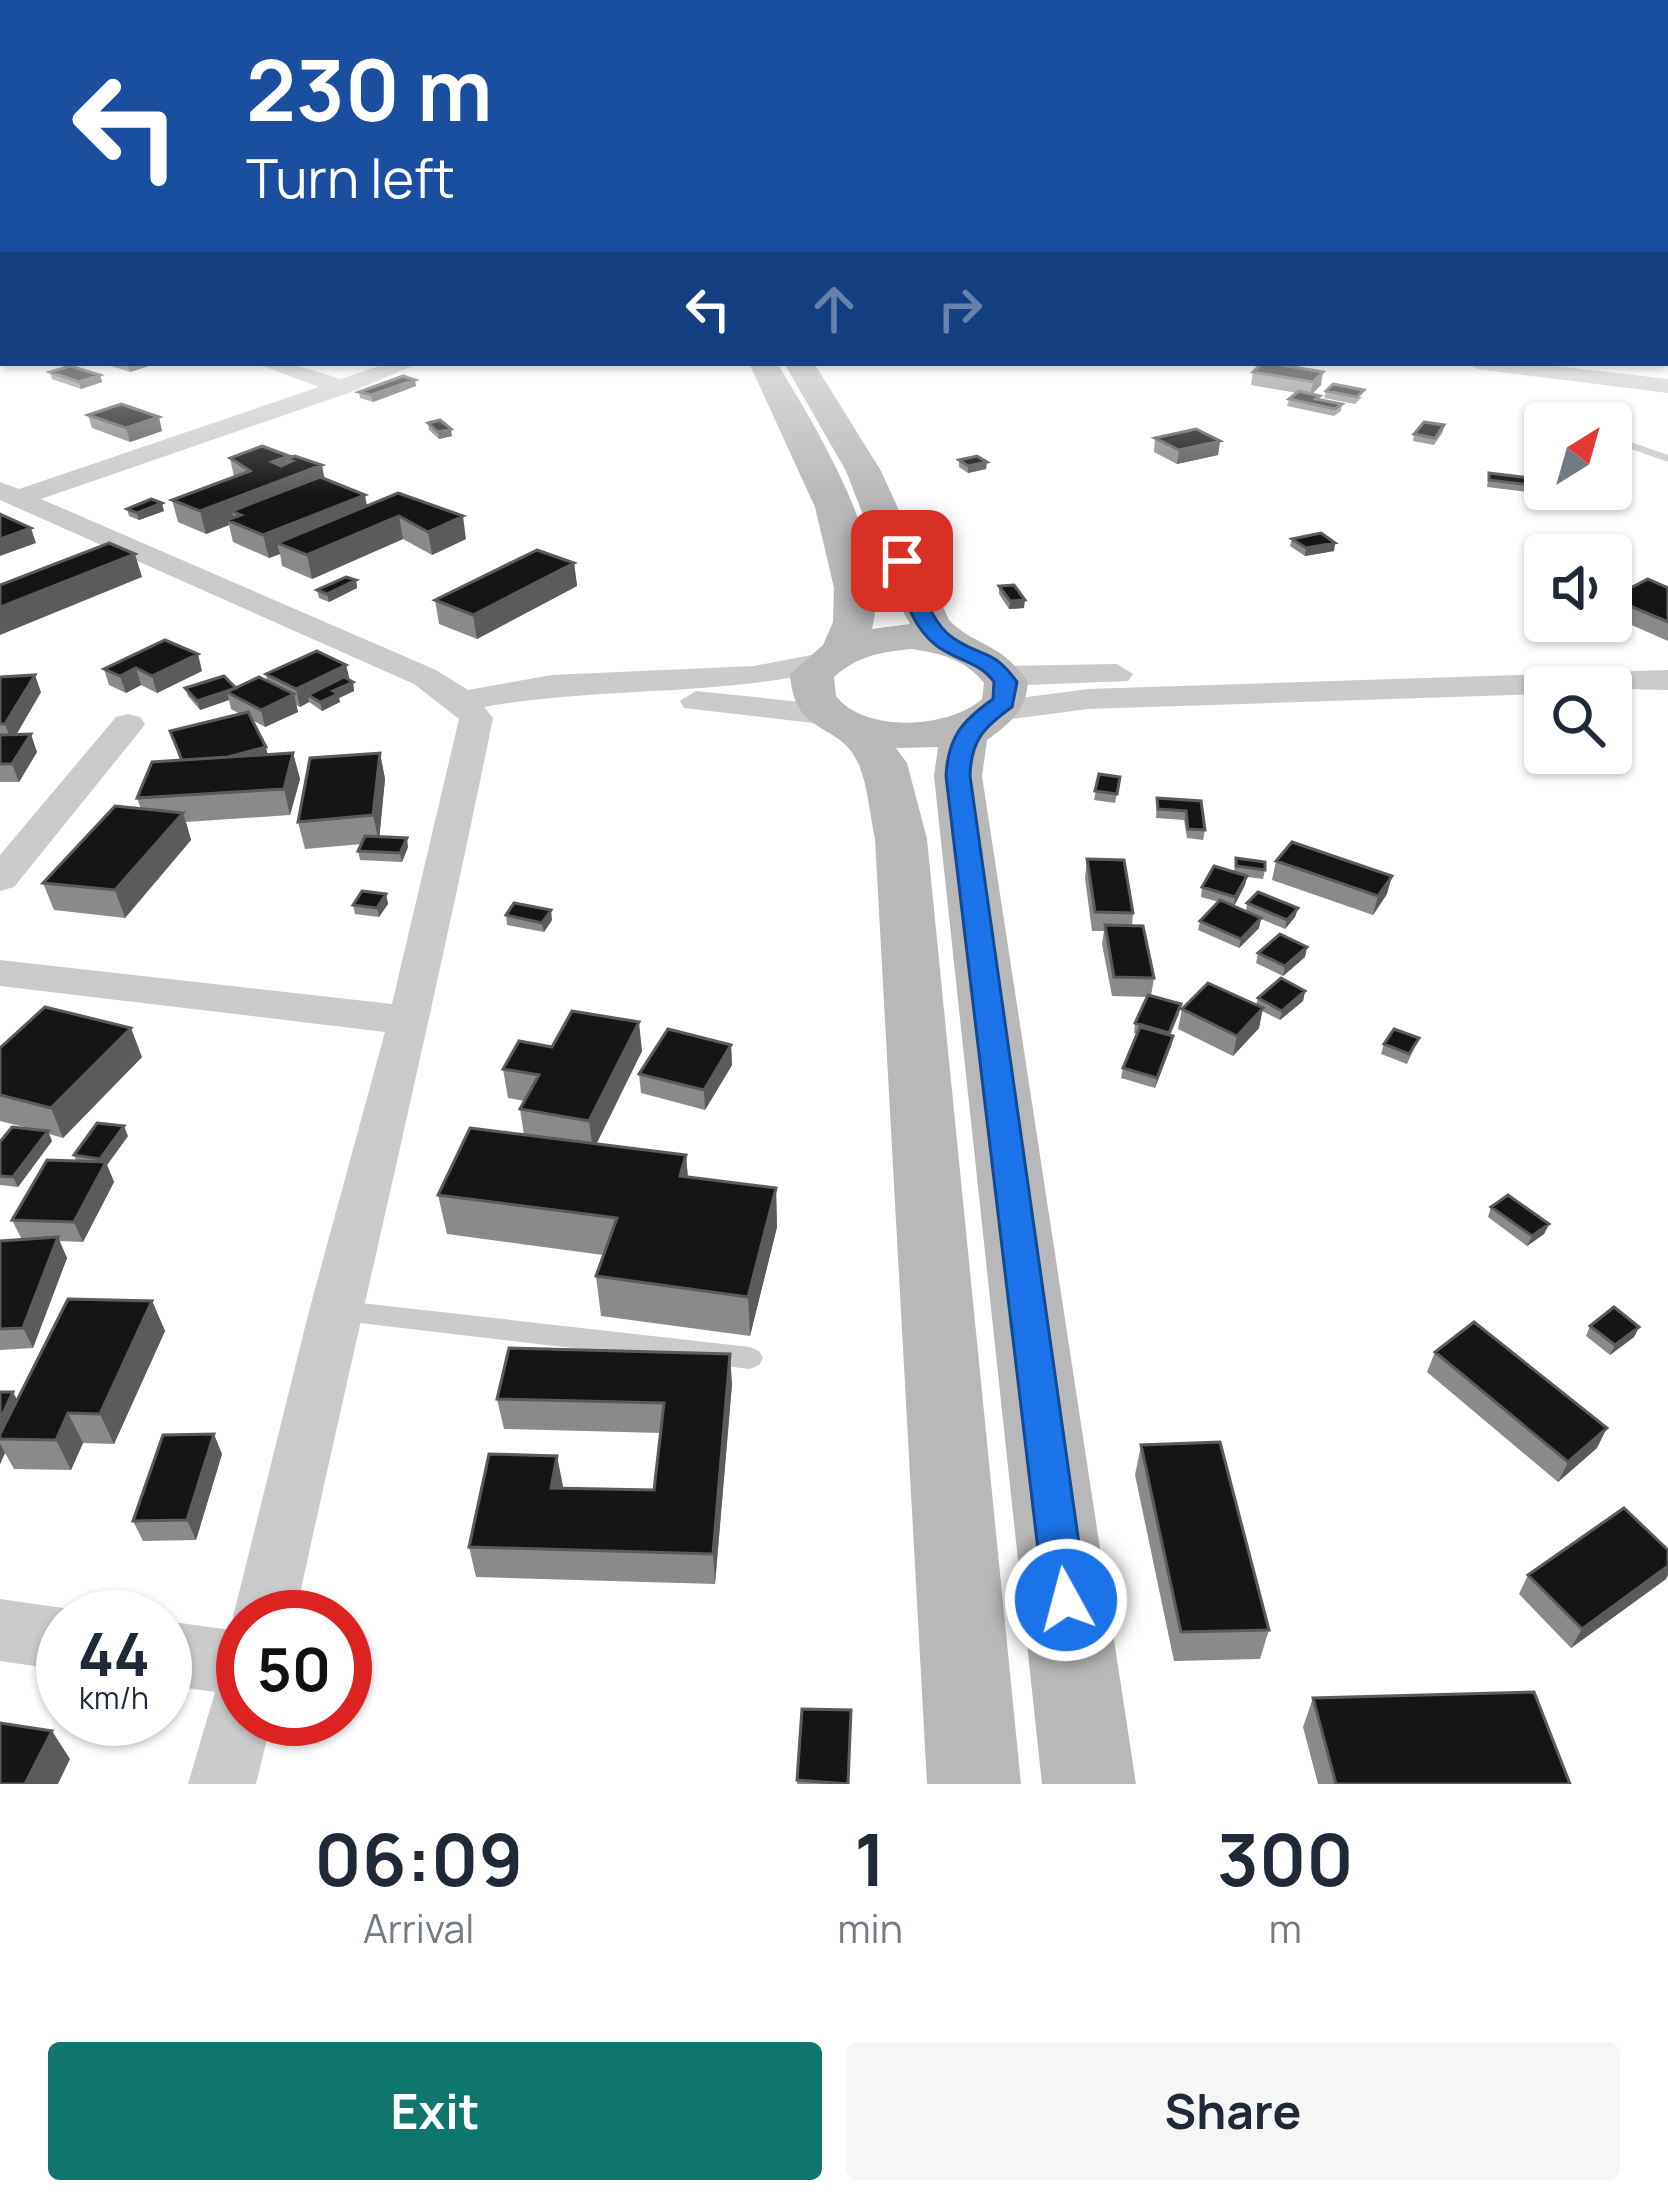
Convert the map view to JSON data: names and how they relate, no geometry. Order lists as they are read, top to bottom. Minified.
{"north":"top right","page":{"turn":["230 m","Turn left"],"speed":"44 km/h","limit":"50","eta":["06:09","Arrival","1","min","300","m"],"buttons":["Exit","Share"]}}
